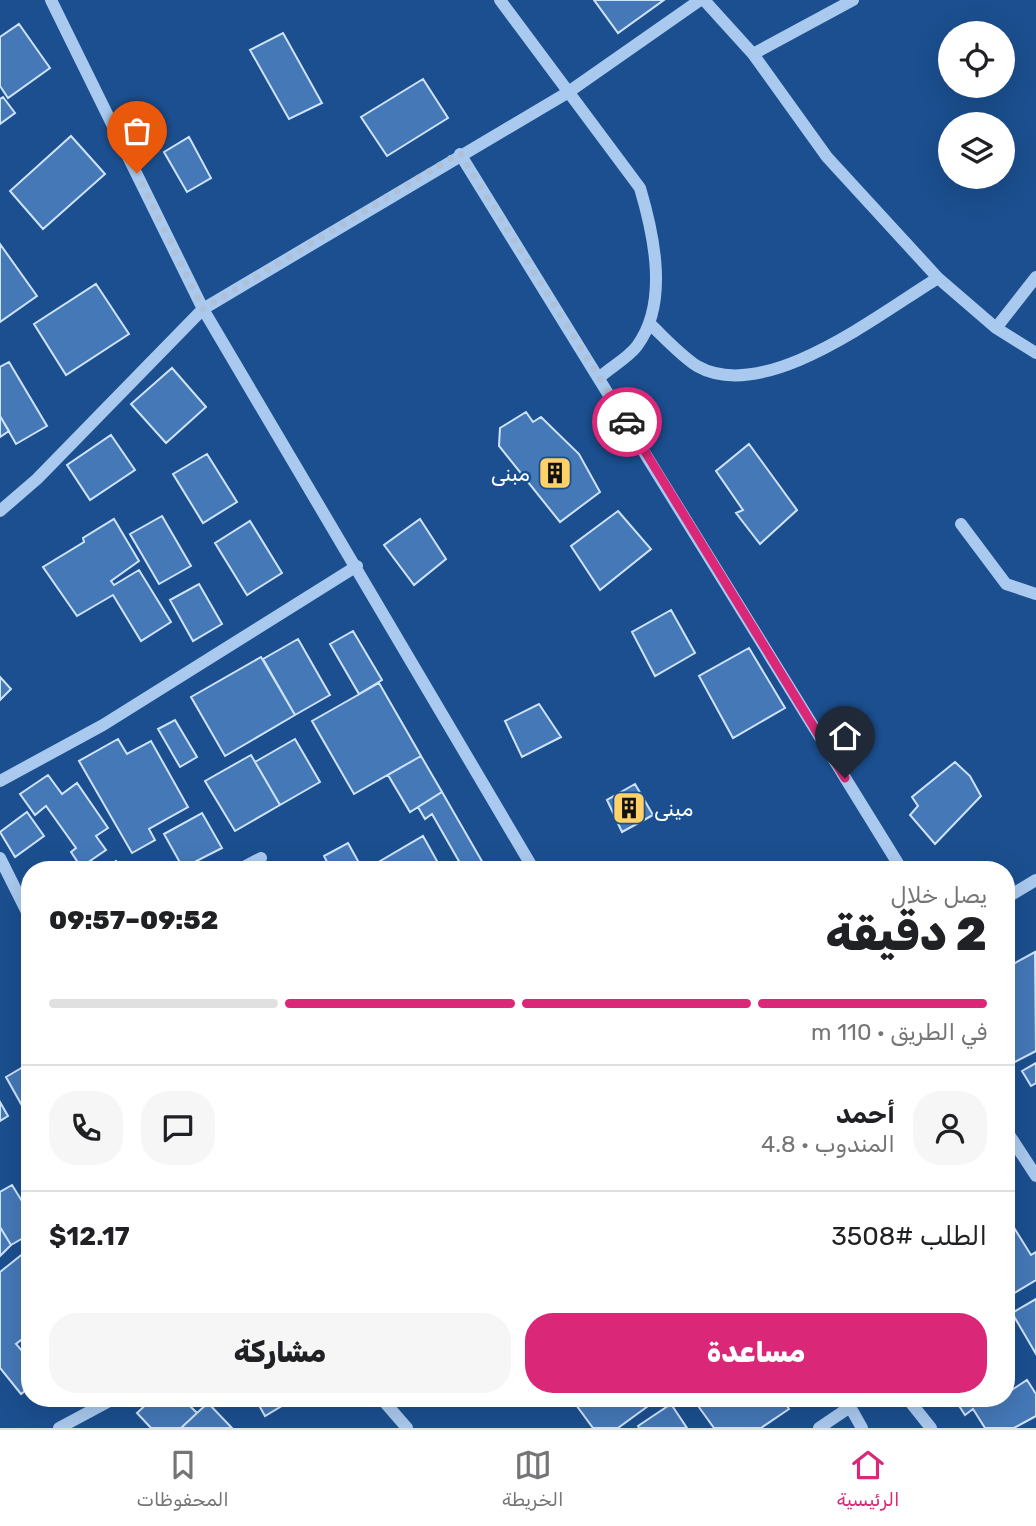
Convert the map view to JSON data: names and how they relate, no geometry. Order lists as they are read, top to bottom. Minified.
{"places":{"building":["مبنى","مينى"]},"page":{"heading":["2 دقيقة","يصل خلال","09:52–09:57"],"panel":["أحمد","المندوب · 4.8","الطلب #3508","$12.17"],"bar":"في الطريق · 110 m","buttons":["مساعدة","مشاركة"],"tabs":["الرئيسية","الخريطة","المحفوظات"]}}
